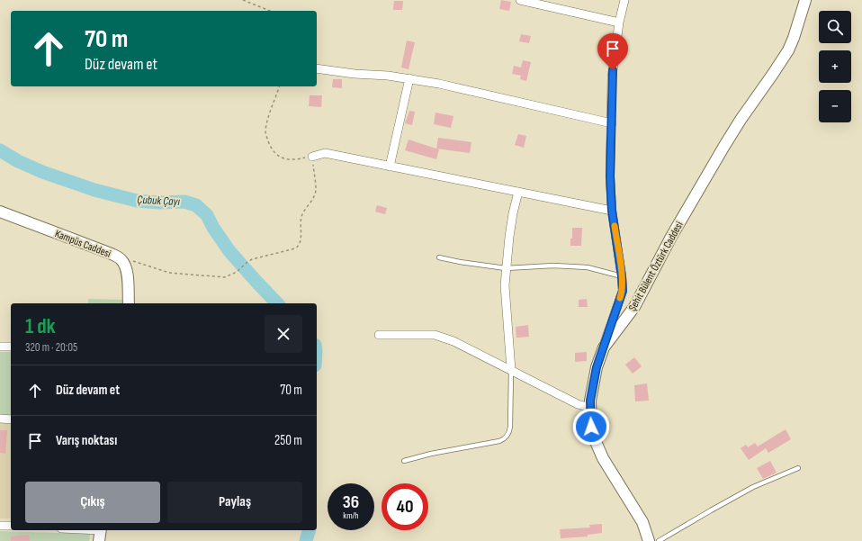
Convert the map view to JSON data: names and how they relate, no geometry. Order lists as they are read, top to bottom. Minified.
{"streets":{"street":["Kampüs Caddesi","Şehit Bülent Öztürk Caddesi"]},"water":["Çubuk Çayı"],"page":{"map_buttons":["+","−"],"turn":["70 m","Düz devam et"],"heading":["1 dk","320 m · 20:05"],"list":[{"name":"Düz devam et","value":"70 m"},{"name":"Varış noktası","value":"250 m"}],"buttons":["Çıkış","Paylaş"],"speed":"36 km/h","limit":"40"}}
